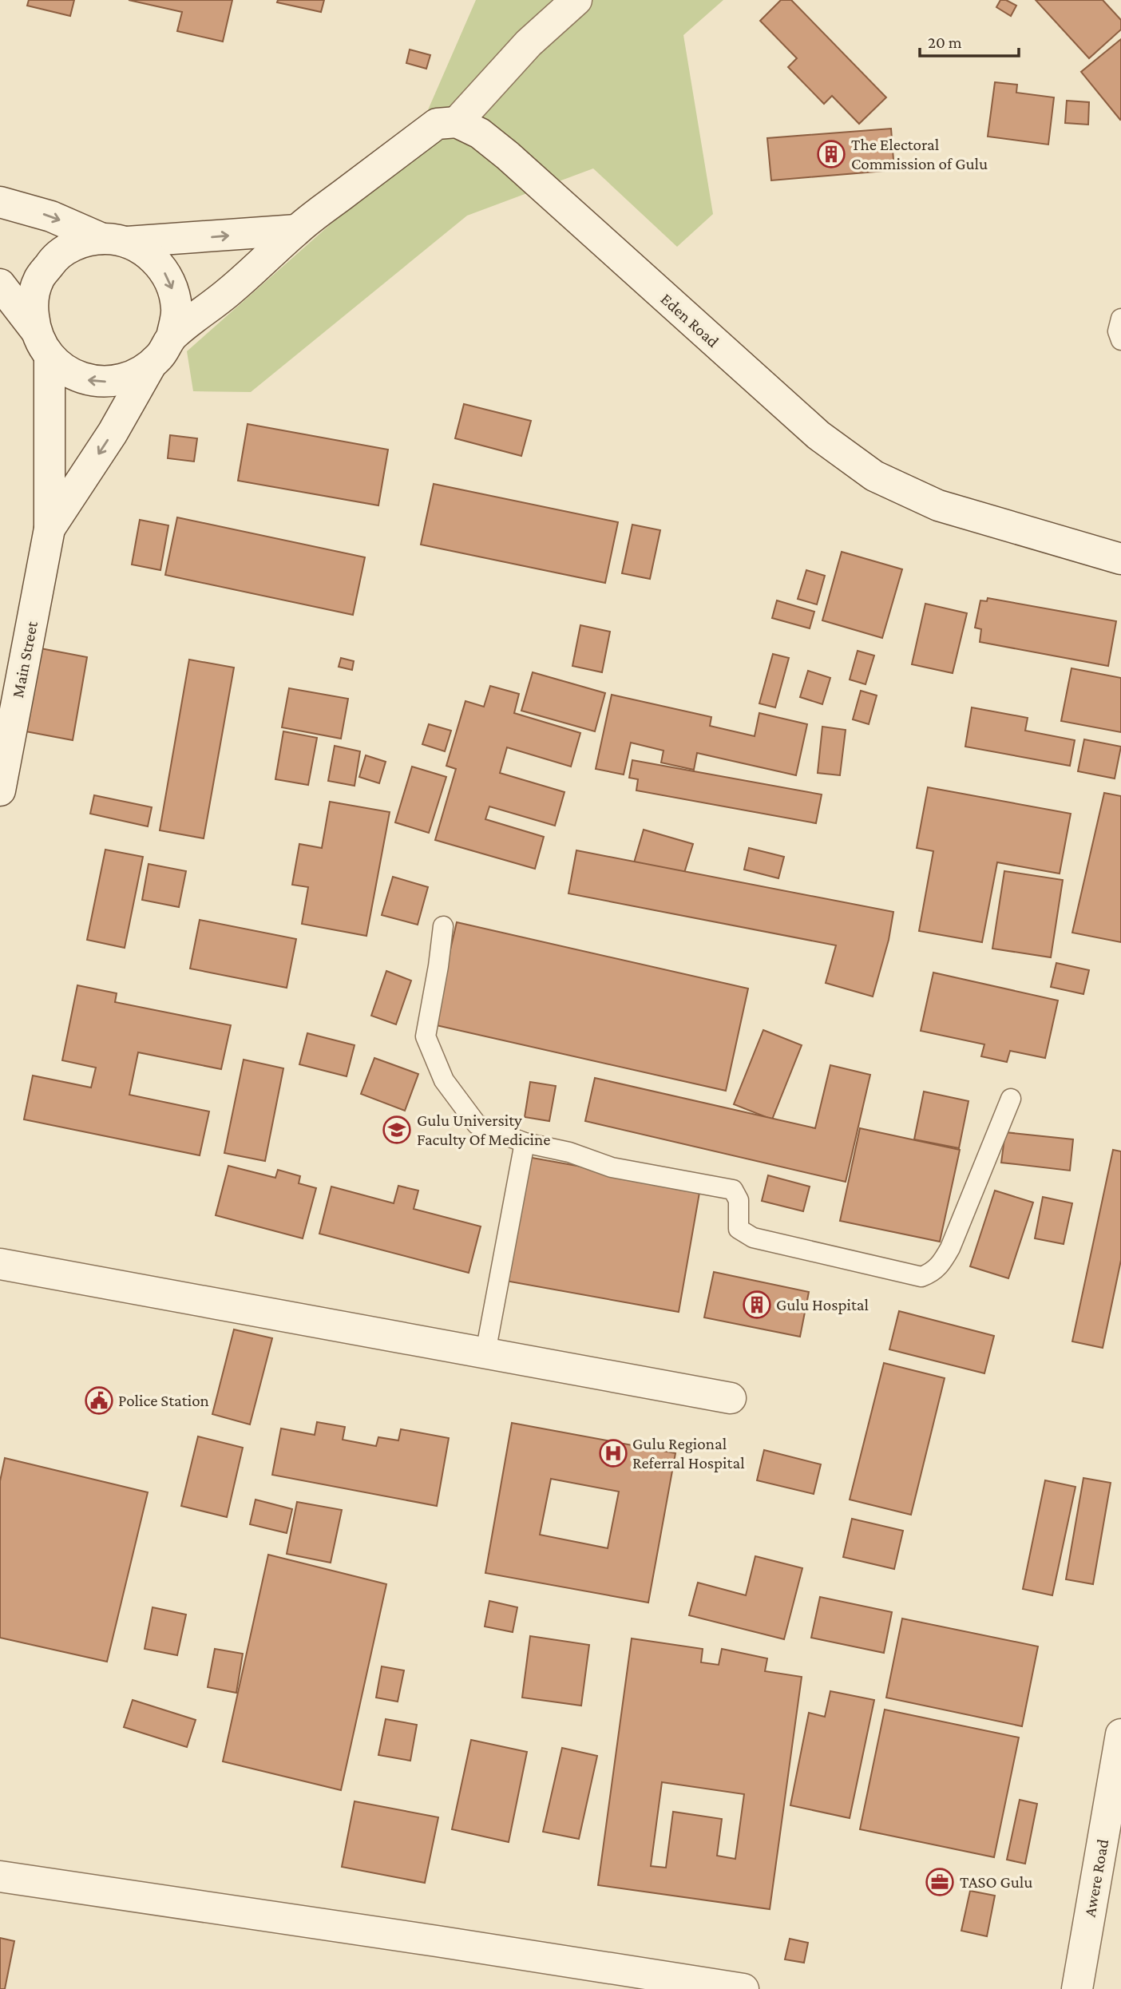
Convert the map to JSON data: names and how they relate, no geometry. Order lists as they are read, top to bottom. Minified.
{"streets":{"street":["Eden Road","Main Street","Awere Road"]},"places":{"building":["The Electoral Commission of Gulu","Gulu Hospital"],"school or university":["Gulu University Faculty Of Medicine"],"public building":["Police Station"],"hospital":["Gulu Regional Referral Hospital"],"office":["TASO Gulu"]},"scale_bar":"20 m"}
